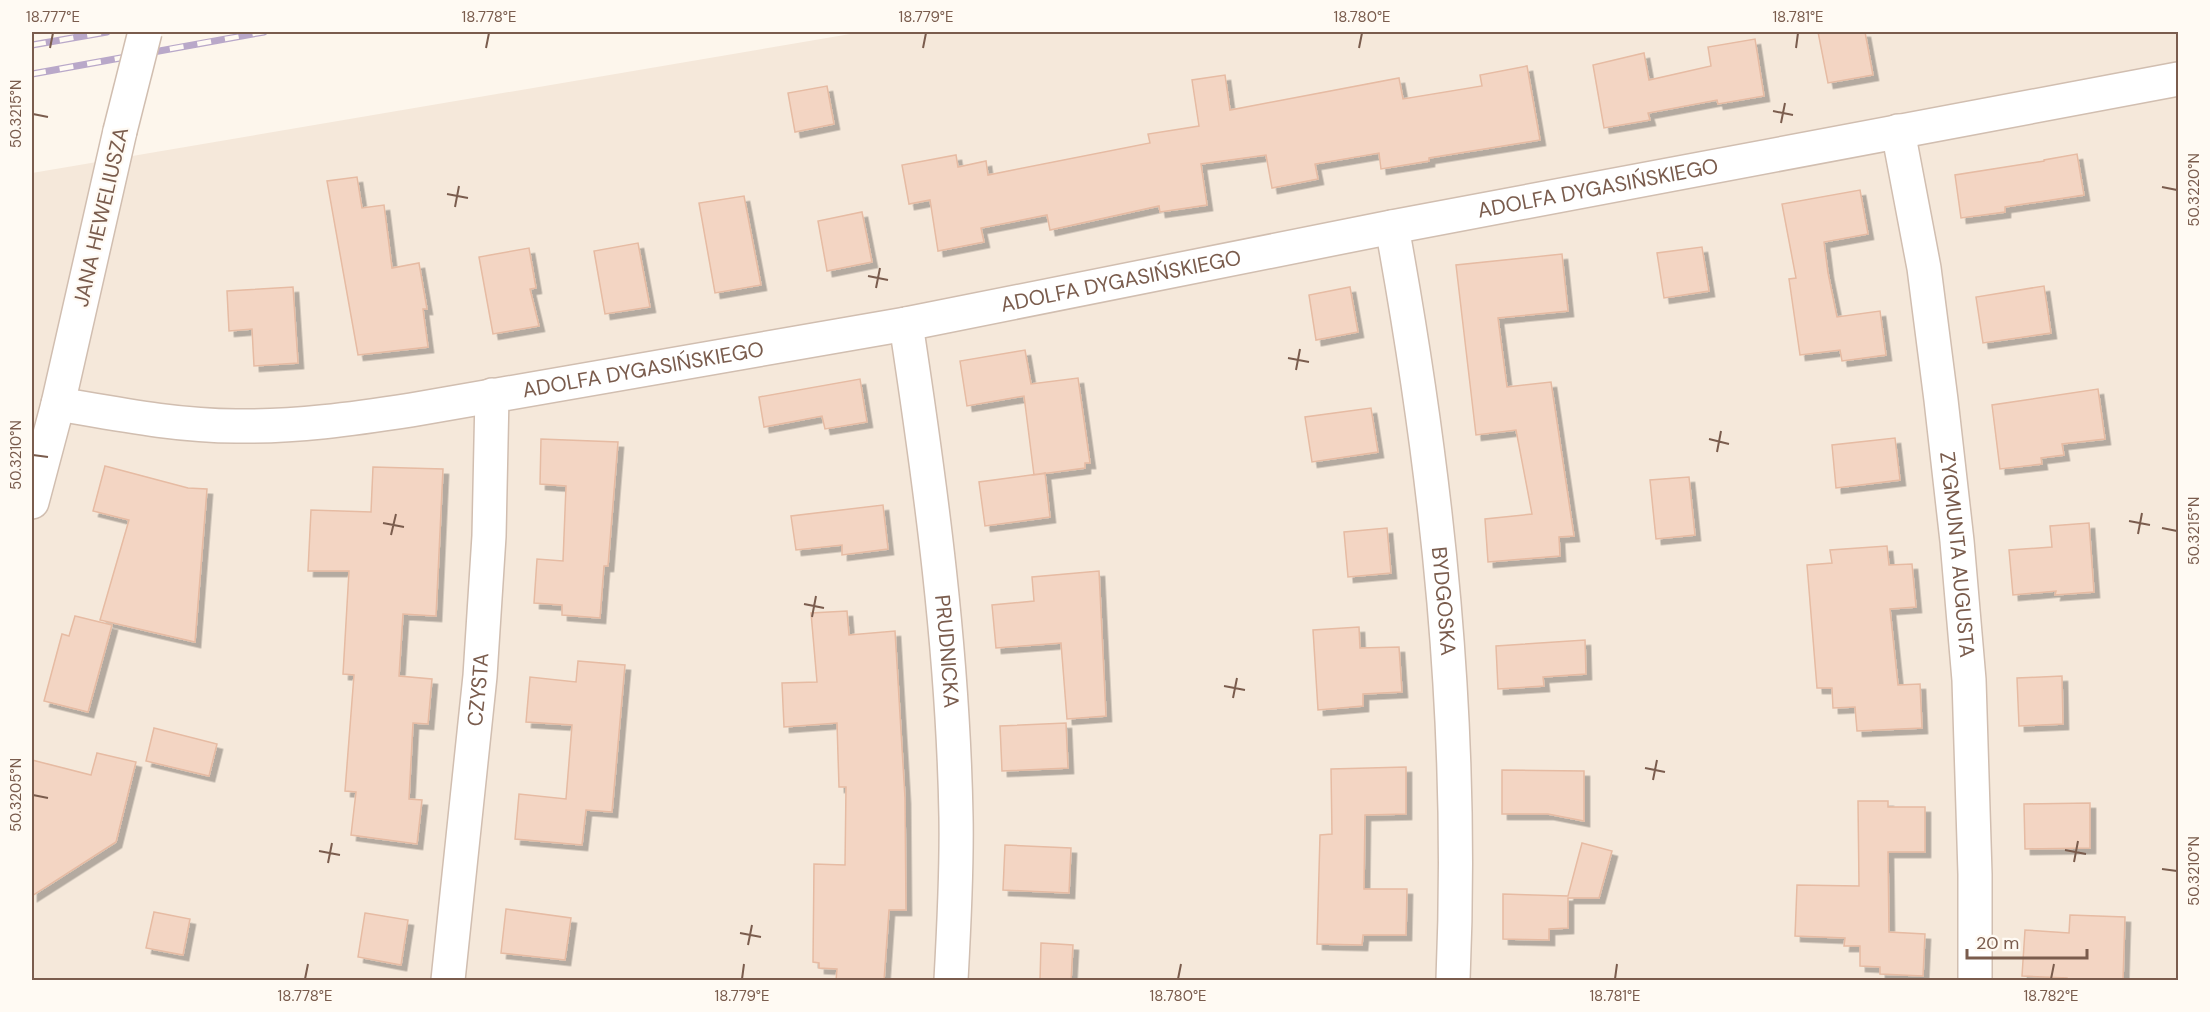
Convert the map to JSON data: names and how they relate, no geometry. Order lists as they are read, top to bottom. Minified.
{"streets":{"street":["ADOLFA DYGASIŃSKIEGO","JANA HEWELIUSZA","ZYGMUNTA AUGUSTA","BYDGOSKA","PRUDNICKA","CZYSTA"]},"crossings":[["ADOLFA DYGASIŃSKIEGO","JANA HEWELIUSZA"],["ADOLFA DYGASIŃSKIEGO","ZYGMUNTA AUGUSTA"],["ADOLFA DYGASIŃSKIEGO","BYDGOSKA"],["ADOLFA DYGASIŃSKIEGO","PRUDNICKA"],["ADOLFA DYGASIŃSKIEGO","CZYSTA"]],"scale_bar":"20 m","coordinates":["18.777°E","18.778°E","18.779°E","18.780°E","18.781°E","50.3215°N","50.3220°N","50.3210°N","50.3205°N","18.782°E"]}
